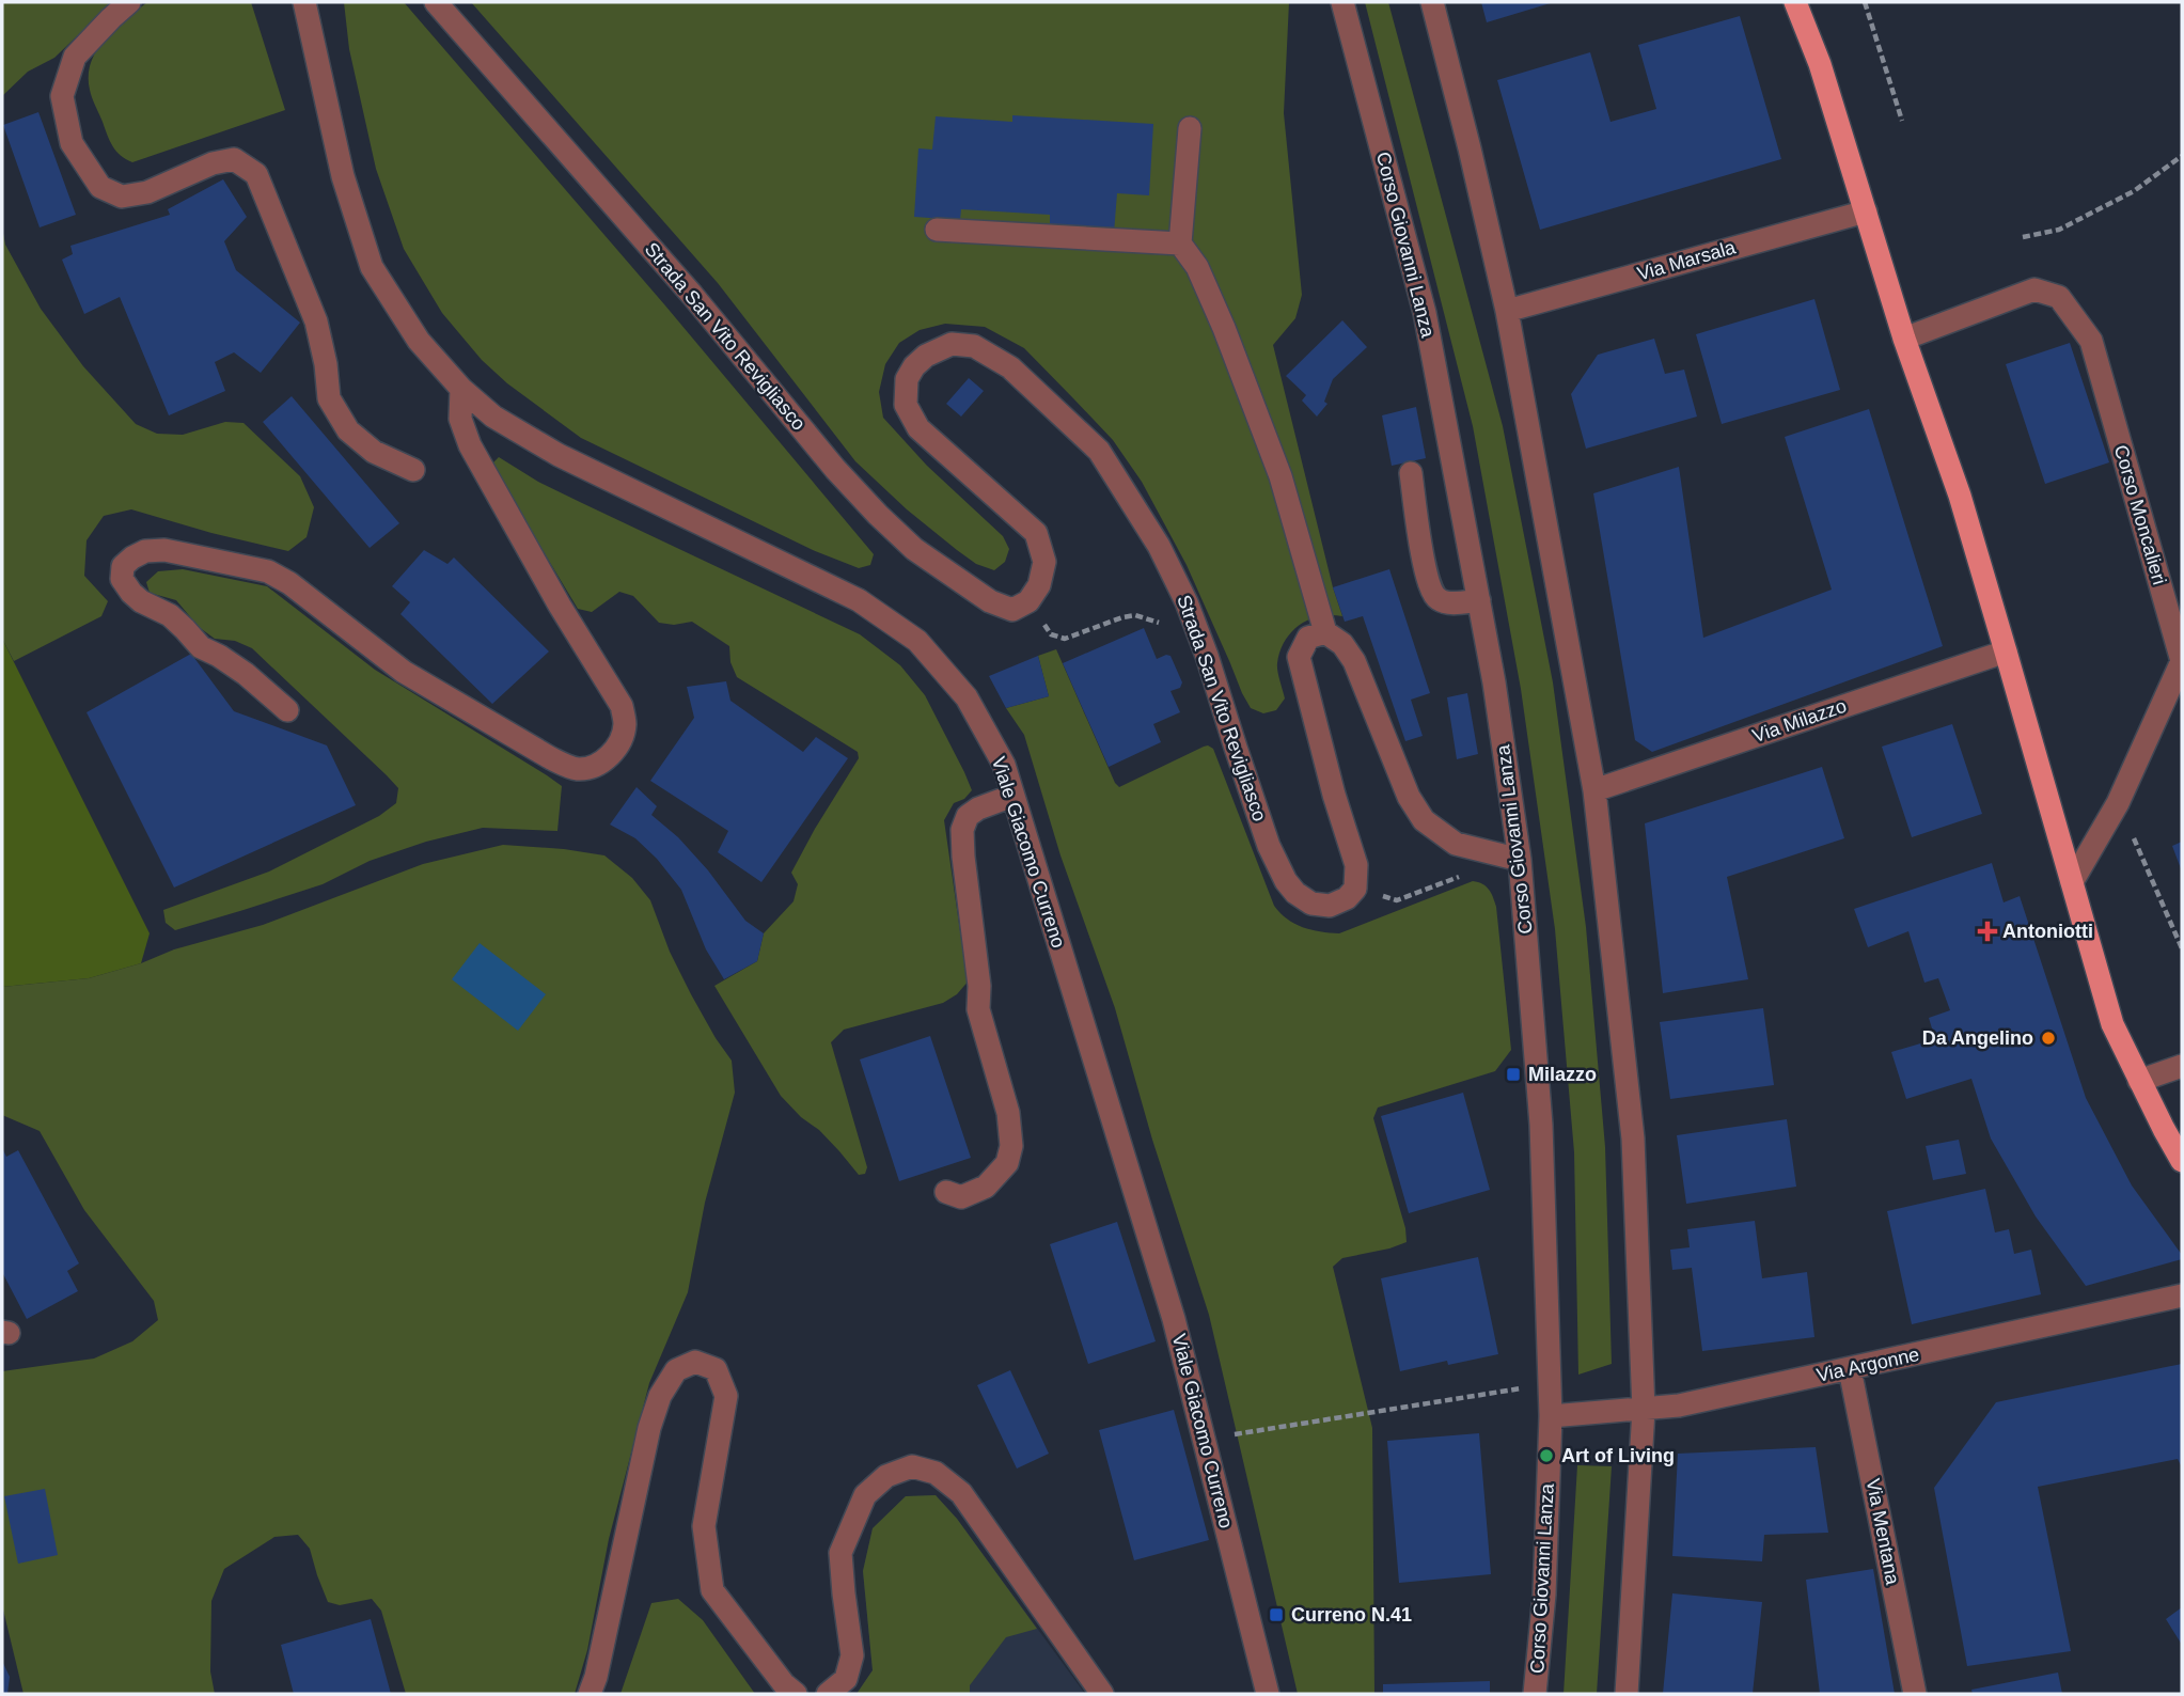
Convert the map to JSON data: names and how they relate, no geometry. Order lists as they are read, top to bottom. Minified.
{"streets":{"street":["Corso Giovanni Lanza","Via Marsala","Strada San Vito Revigliasco","Corso Moncalieri","Via Milazzo","Viale Giacomo Curreno","Via Argonne","Via Mentana"]},"crossings":[["Corso Giovanni Lanza","Via Argonne"],["Via Argonne","Via Mentana"]],"places":{"health":["Antoniotti"],"other":["Da Angelino","Art of Living"],"transit":["Milazzo","Curreno N.41"]}}
